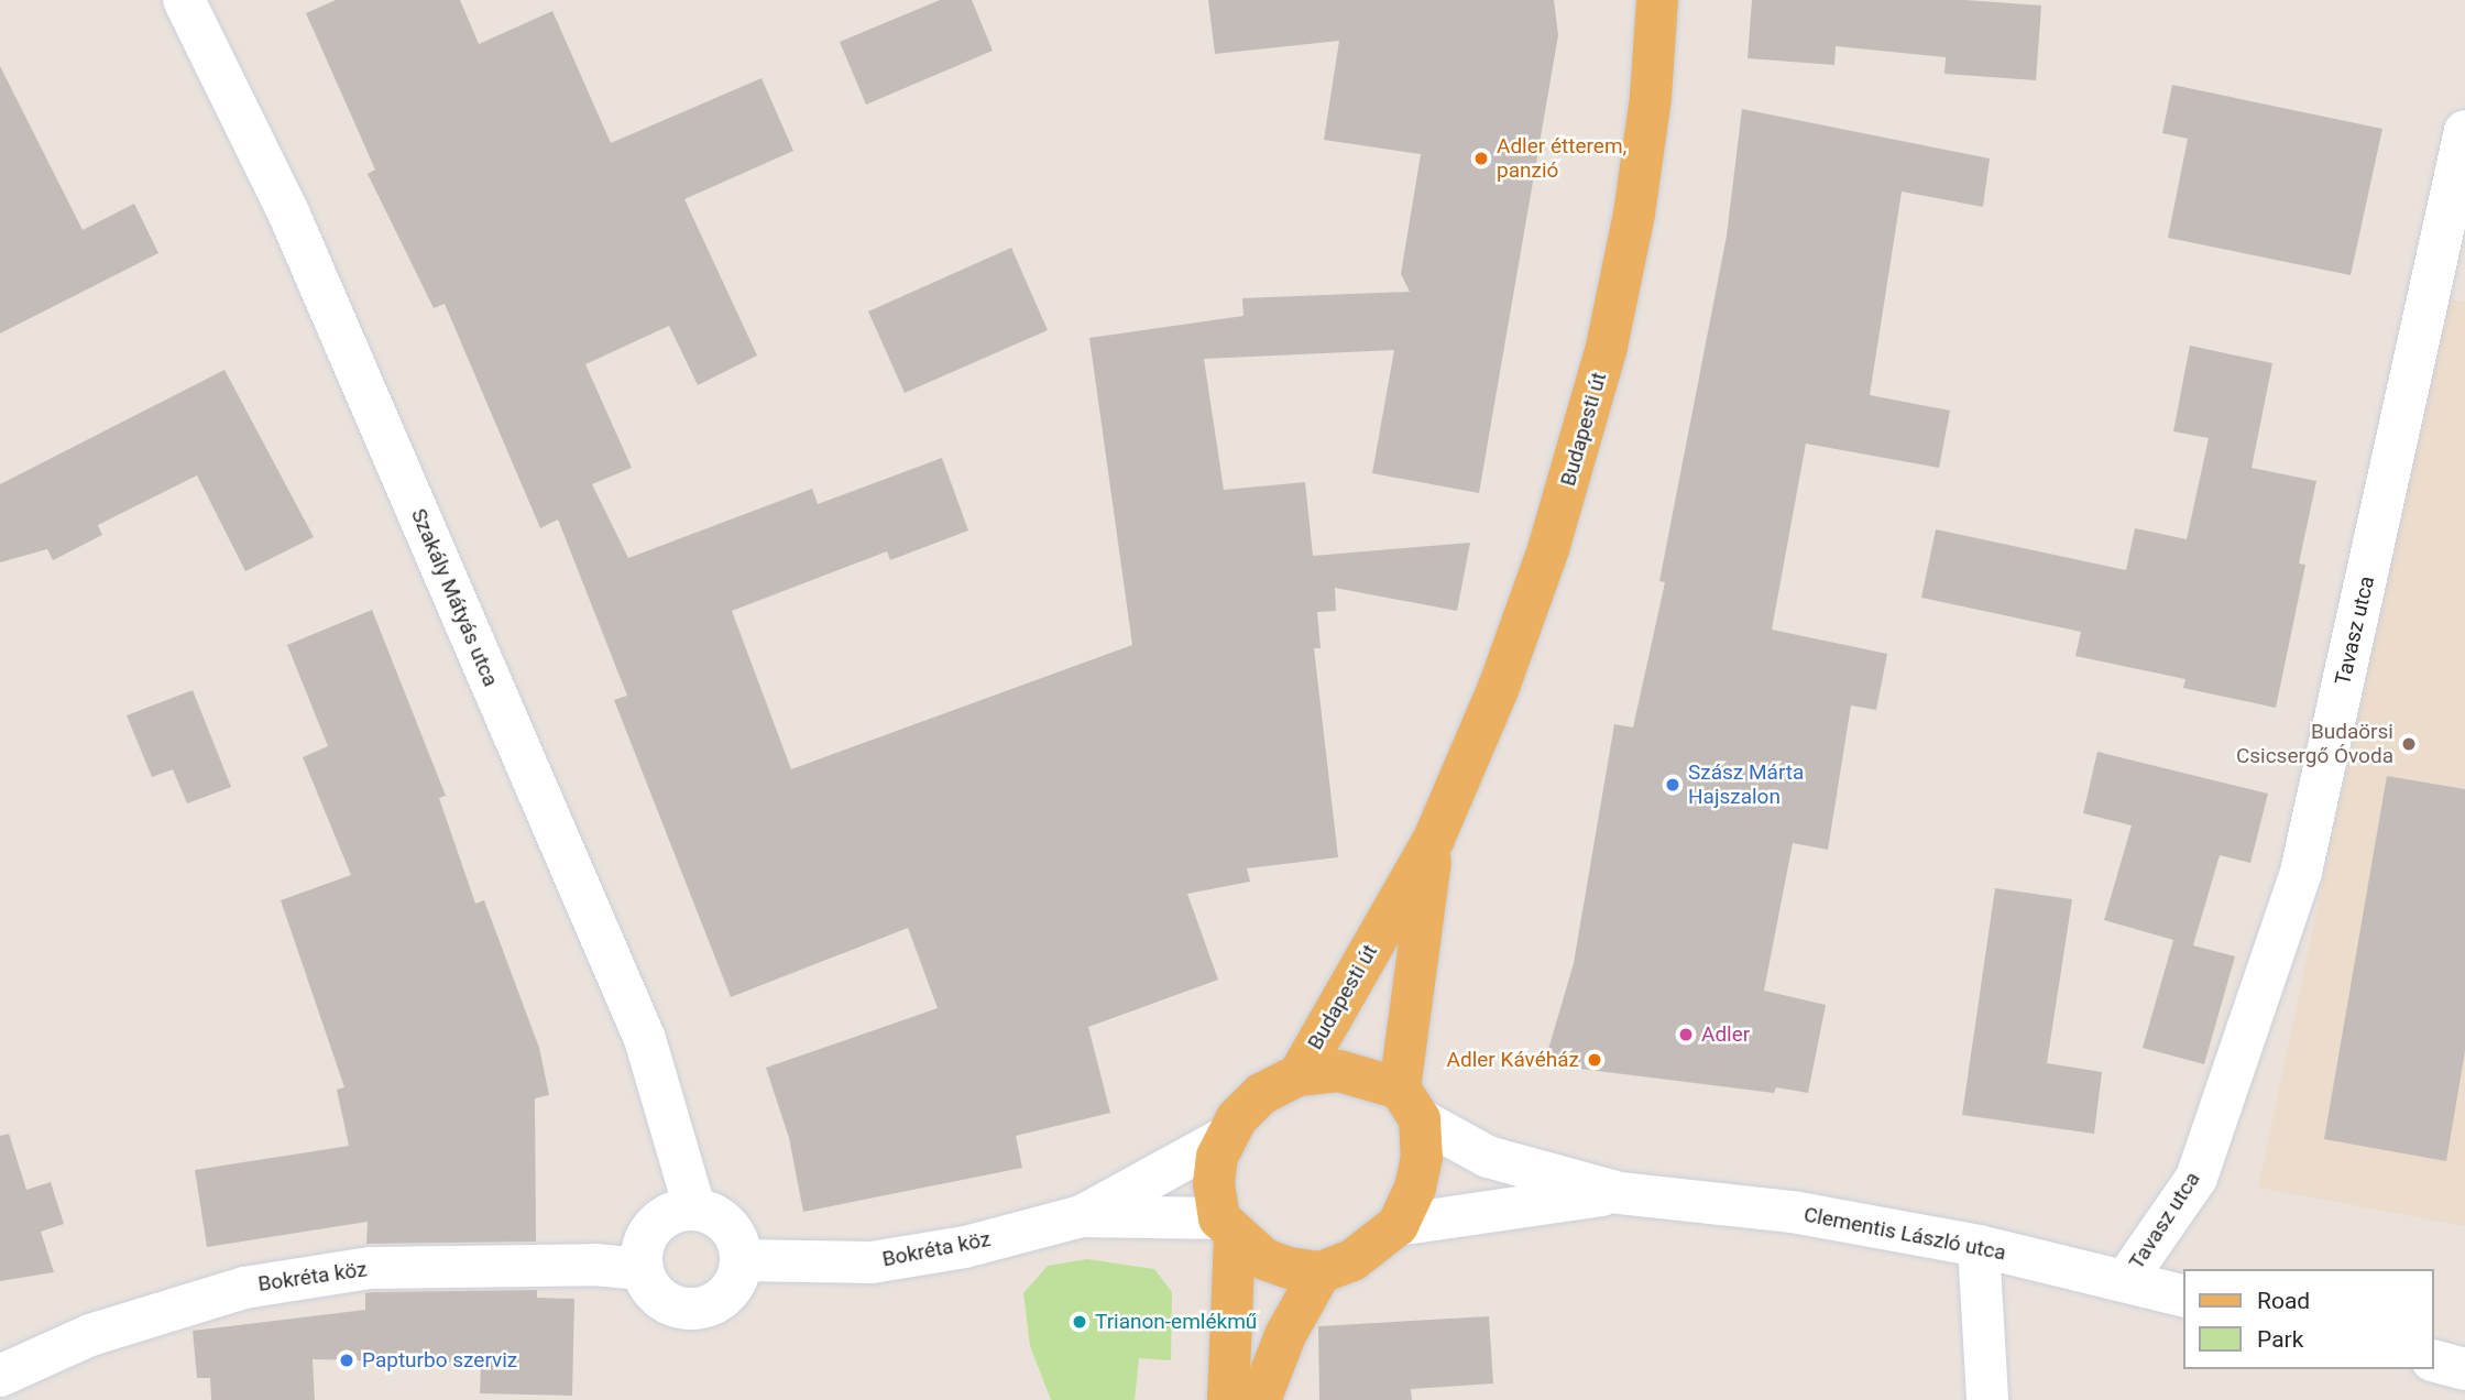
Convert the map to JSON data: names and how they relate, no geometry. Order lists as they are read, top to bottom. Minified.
{"streets":{"main road":["Budapesti út"],"street":["Szakály Mátyás utca","Tavasz utca","Clementis László utca","Bokréta köz"]},"crossings":[["Budapesti út","Clementis László utca"],["Budapesti út","Bokréta köz"],["Szakály Mátyás utca","Bokréta köz"],["Tavasz utca","Clementis László utca"],["Clementis László utca","Bokréta köz"]],"places":["Adler étterem, panzió","Budaörsi Csicsergő Óvoda","Szász Márta Hajszalon","Adler","Adler Kávéház","Trianon-emlékmű","Papturbo szerviz"],"legend":["Road","Park"]}
